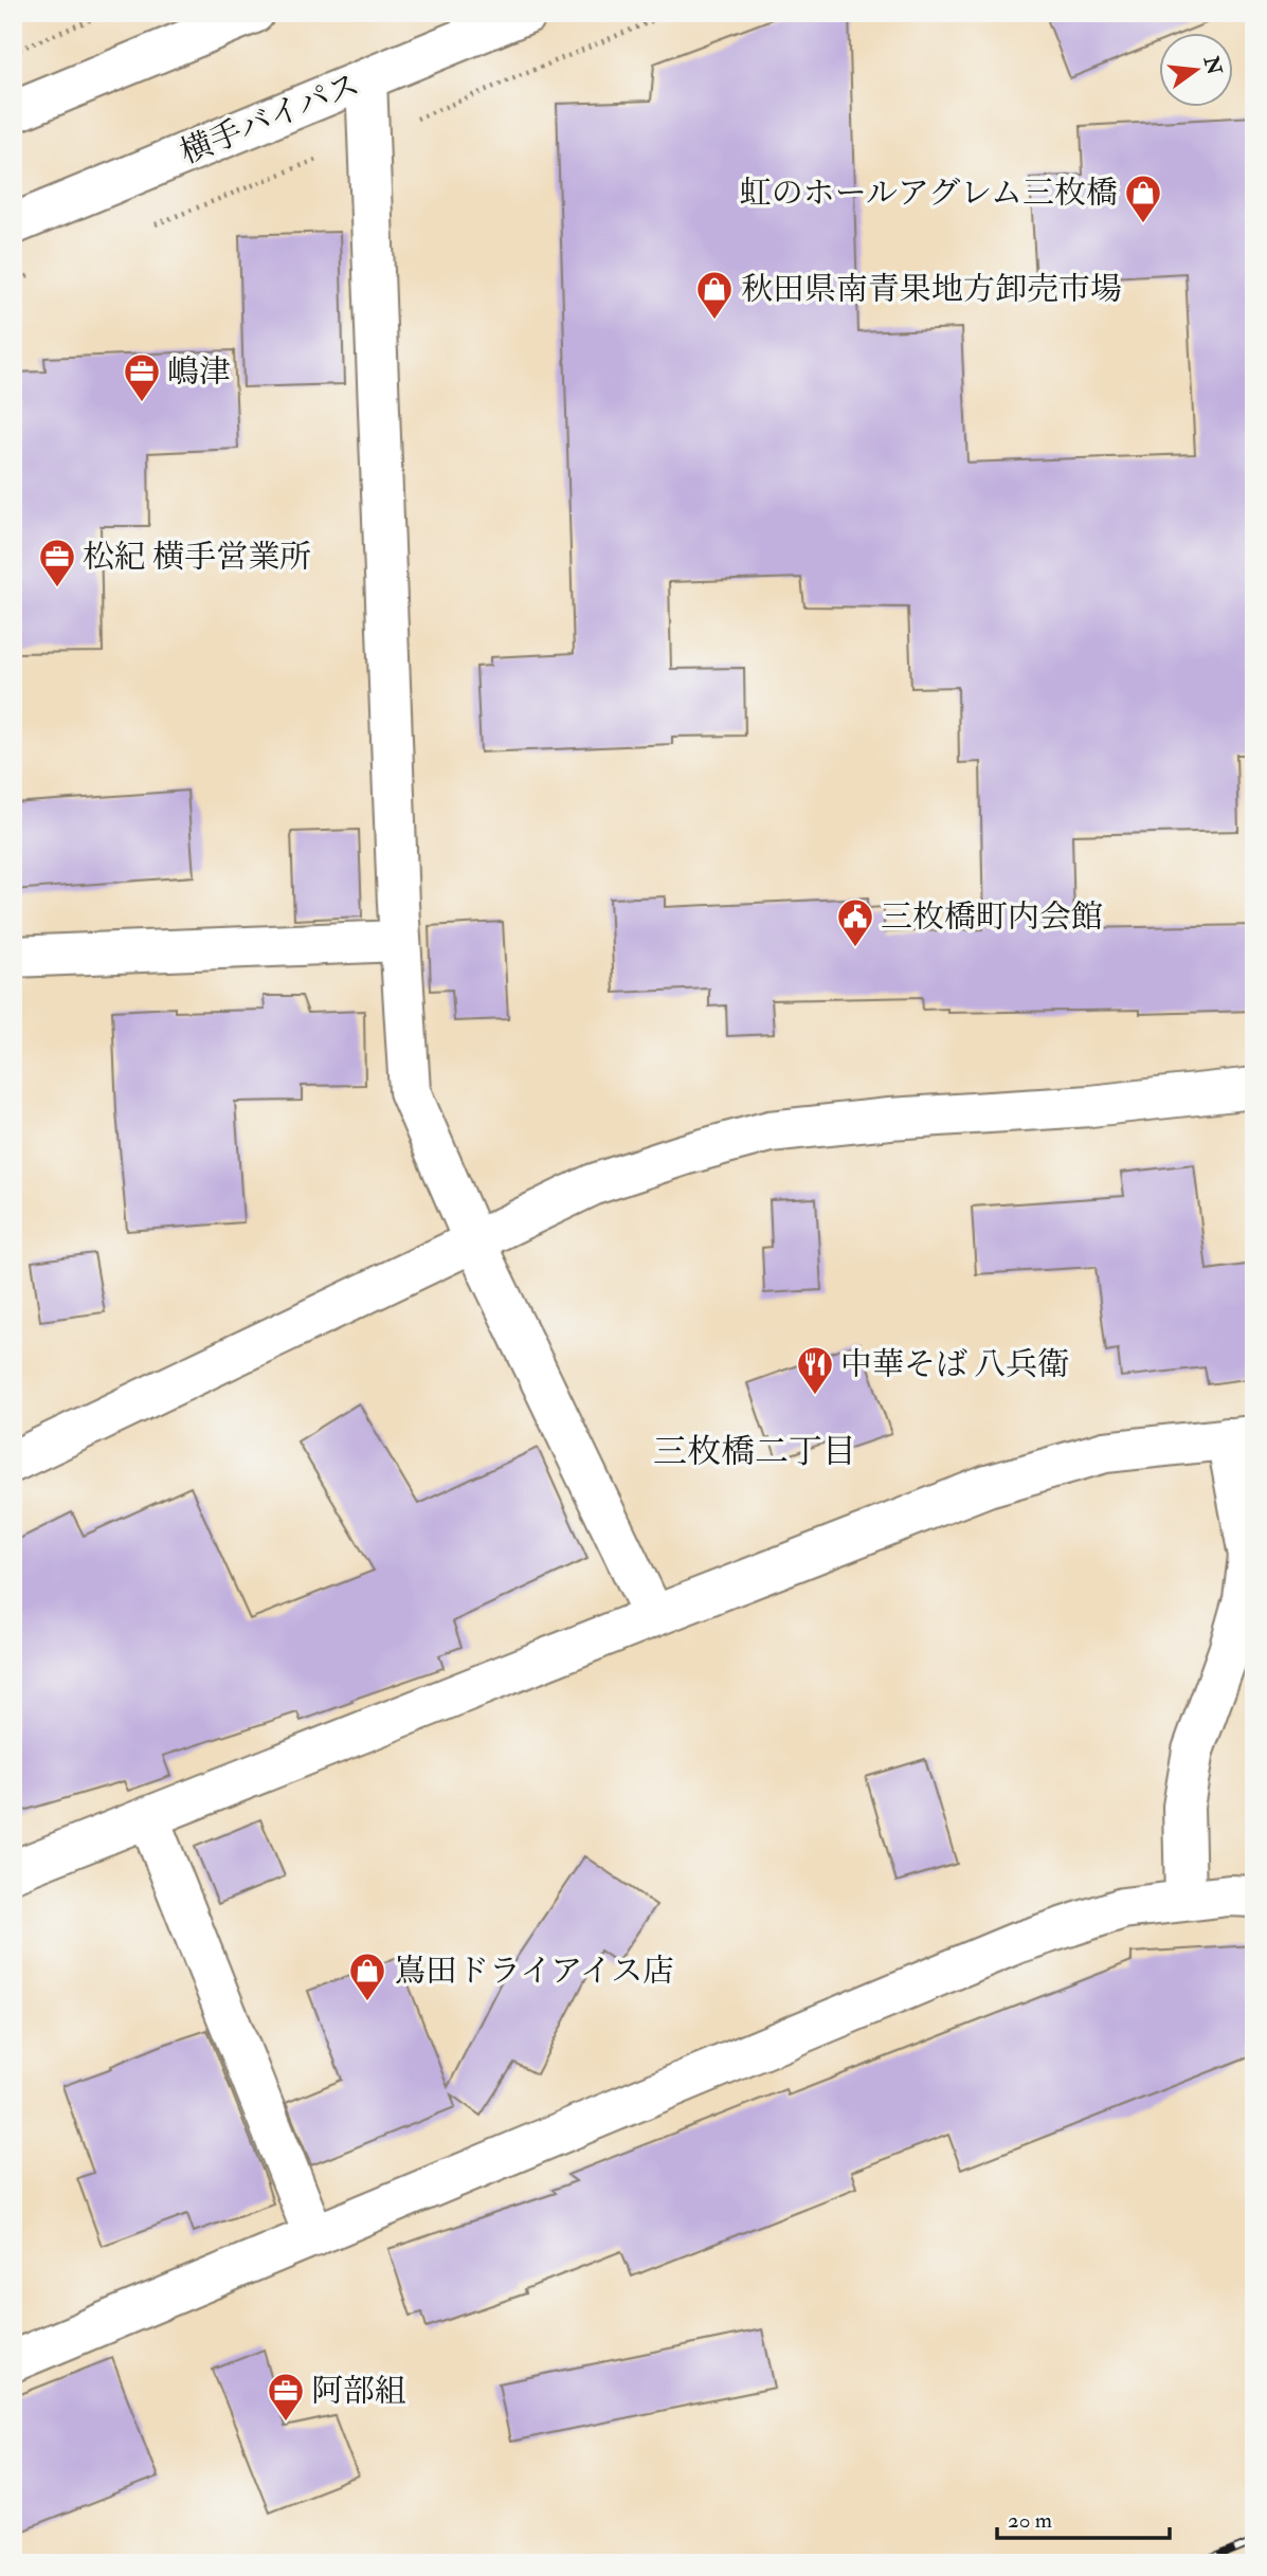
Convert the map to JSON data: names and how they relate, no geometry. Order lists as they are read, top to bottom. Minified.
{"streets":{"main road":["横手バイパス"]},"districts":["三枚橋二丁目"],"places":{"shop":["虹のホールアグレム三枚橋","秋田県南青果地方卸売市場","嶌田ドライアイス店"],"office":["嶋津","松紀 横手営業所","阿部組"],"public building":["三枚橋町内会館"],"restaurant":["中華そば 八兵衛"]},"scale_bar":"20 m","north":"right"}
